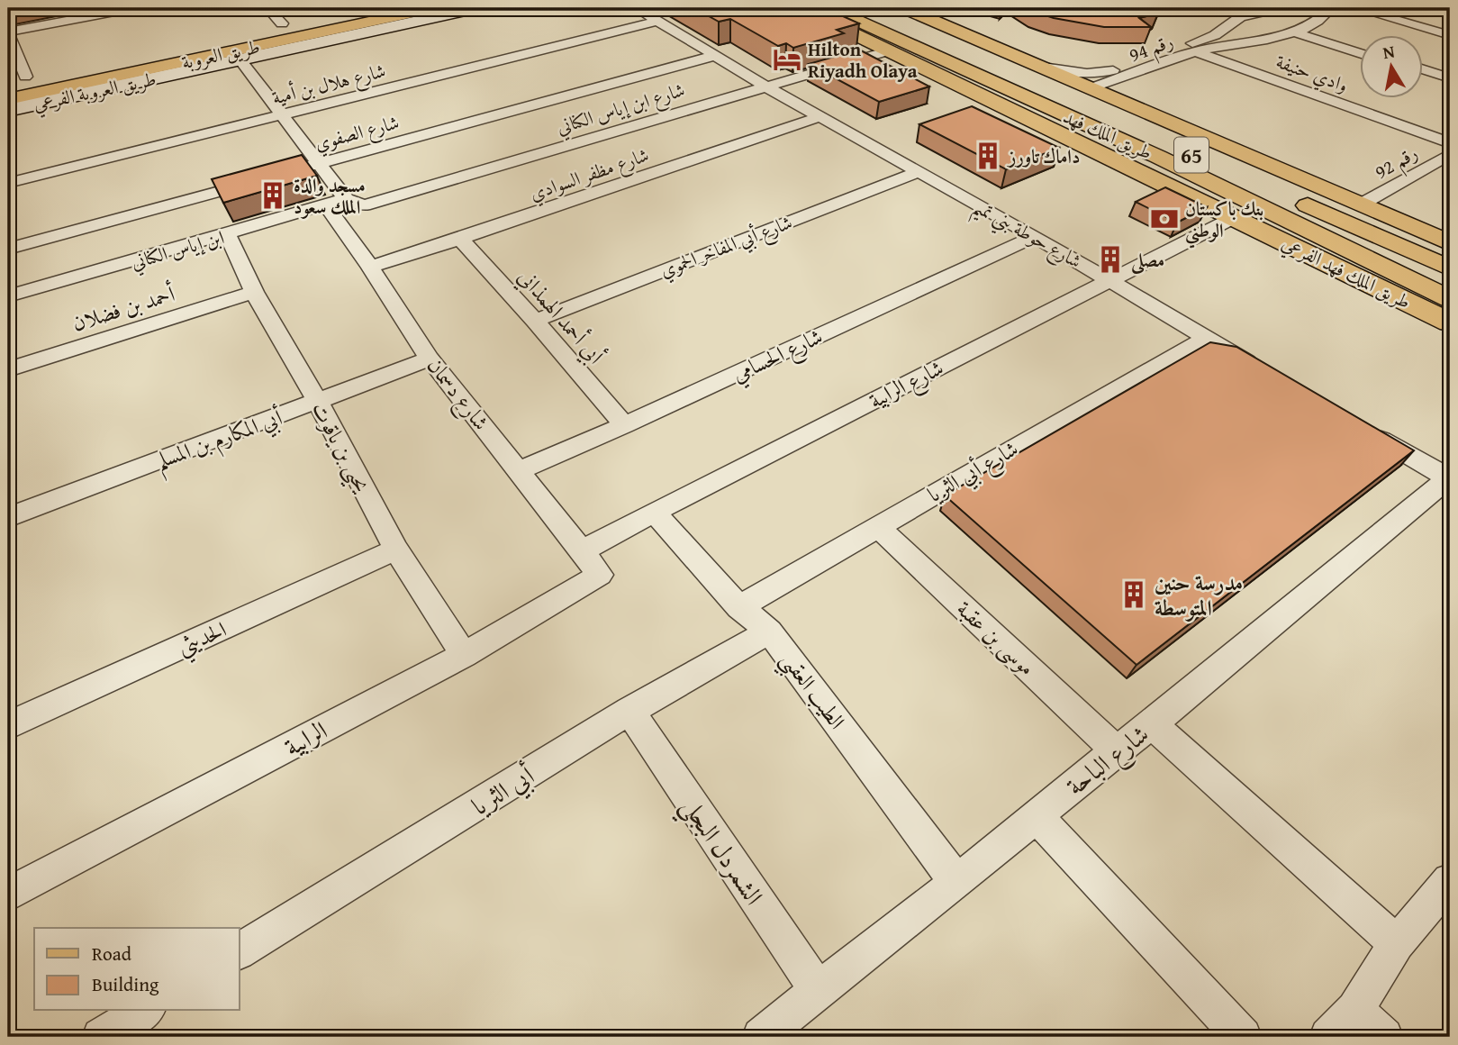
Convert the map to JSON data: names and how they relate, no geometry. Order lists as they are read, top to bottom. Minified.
{"streets":{"main road":["طريق العروبة","طريق الملك فهد","65","طريق الملك فهد الفرعي"],"street":["رقم 94","وادي حنيفة","شارع هلال بن أمية","طريق العروبة الفرعي","شارع ابن إياس الكناني","شارع الصفوي","رقم 92","شارع مظفر السوادي","شارع حوطة بني تميم","شارع أبي المفاخر الحموي","ابن إياس الكناني","أحمد بن فضلان","أبي أحمد الهمذاني","شارع الحسامي","شارع الرابية","شارع دسمان","أبي المكارم بن المسلم","يحيى بن ياقوت","شارع أبي الثريا","الحديثي","موسى بن عقبة","الطيب العقبي","الرابية","شارع الباحة","أبي الثريا","الشمردل البجلي"]},"crossings":[["رقم 94","وادي حنيفة"],["طريق العروبة","طريق العروبة الفرعي"],["طريق العروبة","شارع دسمان"],["شارع هلال بن أمية","شارع حوطة بني تميم"],["شارع هلال بن أمية","شارع دسمان"],["طريق العروبة الفرعي","شارع دسمان"],["شارع ابن إياس الكناني","شارع حوطة بني تميم"],["شارع ابن إياس الكناني","ابن إياس الكناني"],["شارع ابن إياس الكناني","طريق الملك فهد الفرعي"],["شارع ابن إياس الكناني","شارع دسمان"],["شارع الصفوي","شارع حوطة بني تميم"],["شارع الصفوي","شارع دسمان"],["شارع مظفر السوادي","شارع حوطة بني تميم"],["شارع مظفر السوادي","أبي أحمد الهمذاني"],["شارع مظفر السوادي","شارع دسمان"],["شارع حوطة بني تميم","شارع أبي المفاخر الحموي"],["شارع حوطة بني تميم","شارع الحسامي"],["شارع حوطة بني تميم","شارع الرابية"],["شارع حوطة بني تميم","شارع أبي الثريا"],["شارع أبي المفاخر الحموي","أبي أحمد الهمذاني"],["ابن إياس الكناني","شارع دسمان"],["ابن إياس الكناني","يحيى بن ياقوت"],["طريق الملك فهد الفرعي","شارع الرابية"],["أحمد بن فضلان","يحيى بن ياقوت"],["أبي أحمد الهمذاني","شارع الحسامي"],["شارع الحسامي","شارع دسمان"],["شارع الرابية","شارع دسمان"],["شارع الرابية","الطيب العقبي"],["شارع الرابية","الرابية"],["شارع دسمان","أبي المكارم بن المسلم"],["شارع دسمان","الرابية"],["أبي المكارم بن المسلم","يحيى بن ياقوت"],["يحيى بن ياقوت","الحديثي"],["يحيى بن ياقوت","الرابية"],["شارع أبي الثريا","موسى بن عقبة"],["شارع أبي الثريا","الطيب العقبي"],["موسى بن عقبة","شارع الباحة"],["الطيب العقبي","شارع الباحة"],["الطيب العقبي","أبي الثريا"],["شارع الباحة","الشمردل البجلي"],["أبي الثريا","الشمردل البجلي"]],"places":{"hotel":["Hilton Riyadh Olaya"],"building":["داماك تاورز","مسجد والدة الملك سعود","مصلى","مدرسة حنين المتوسطة"],"bank":["بنك باكستان الوطني"]},"legend":["Road","Building"],"north":"top"}
